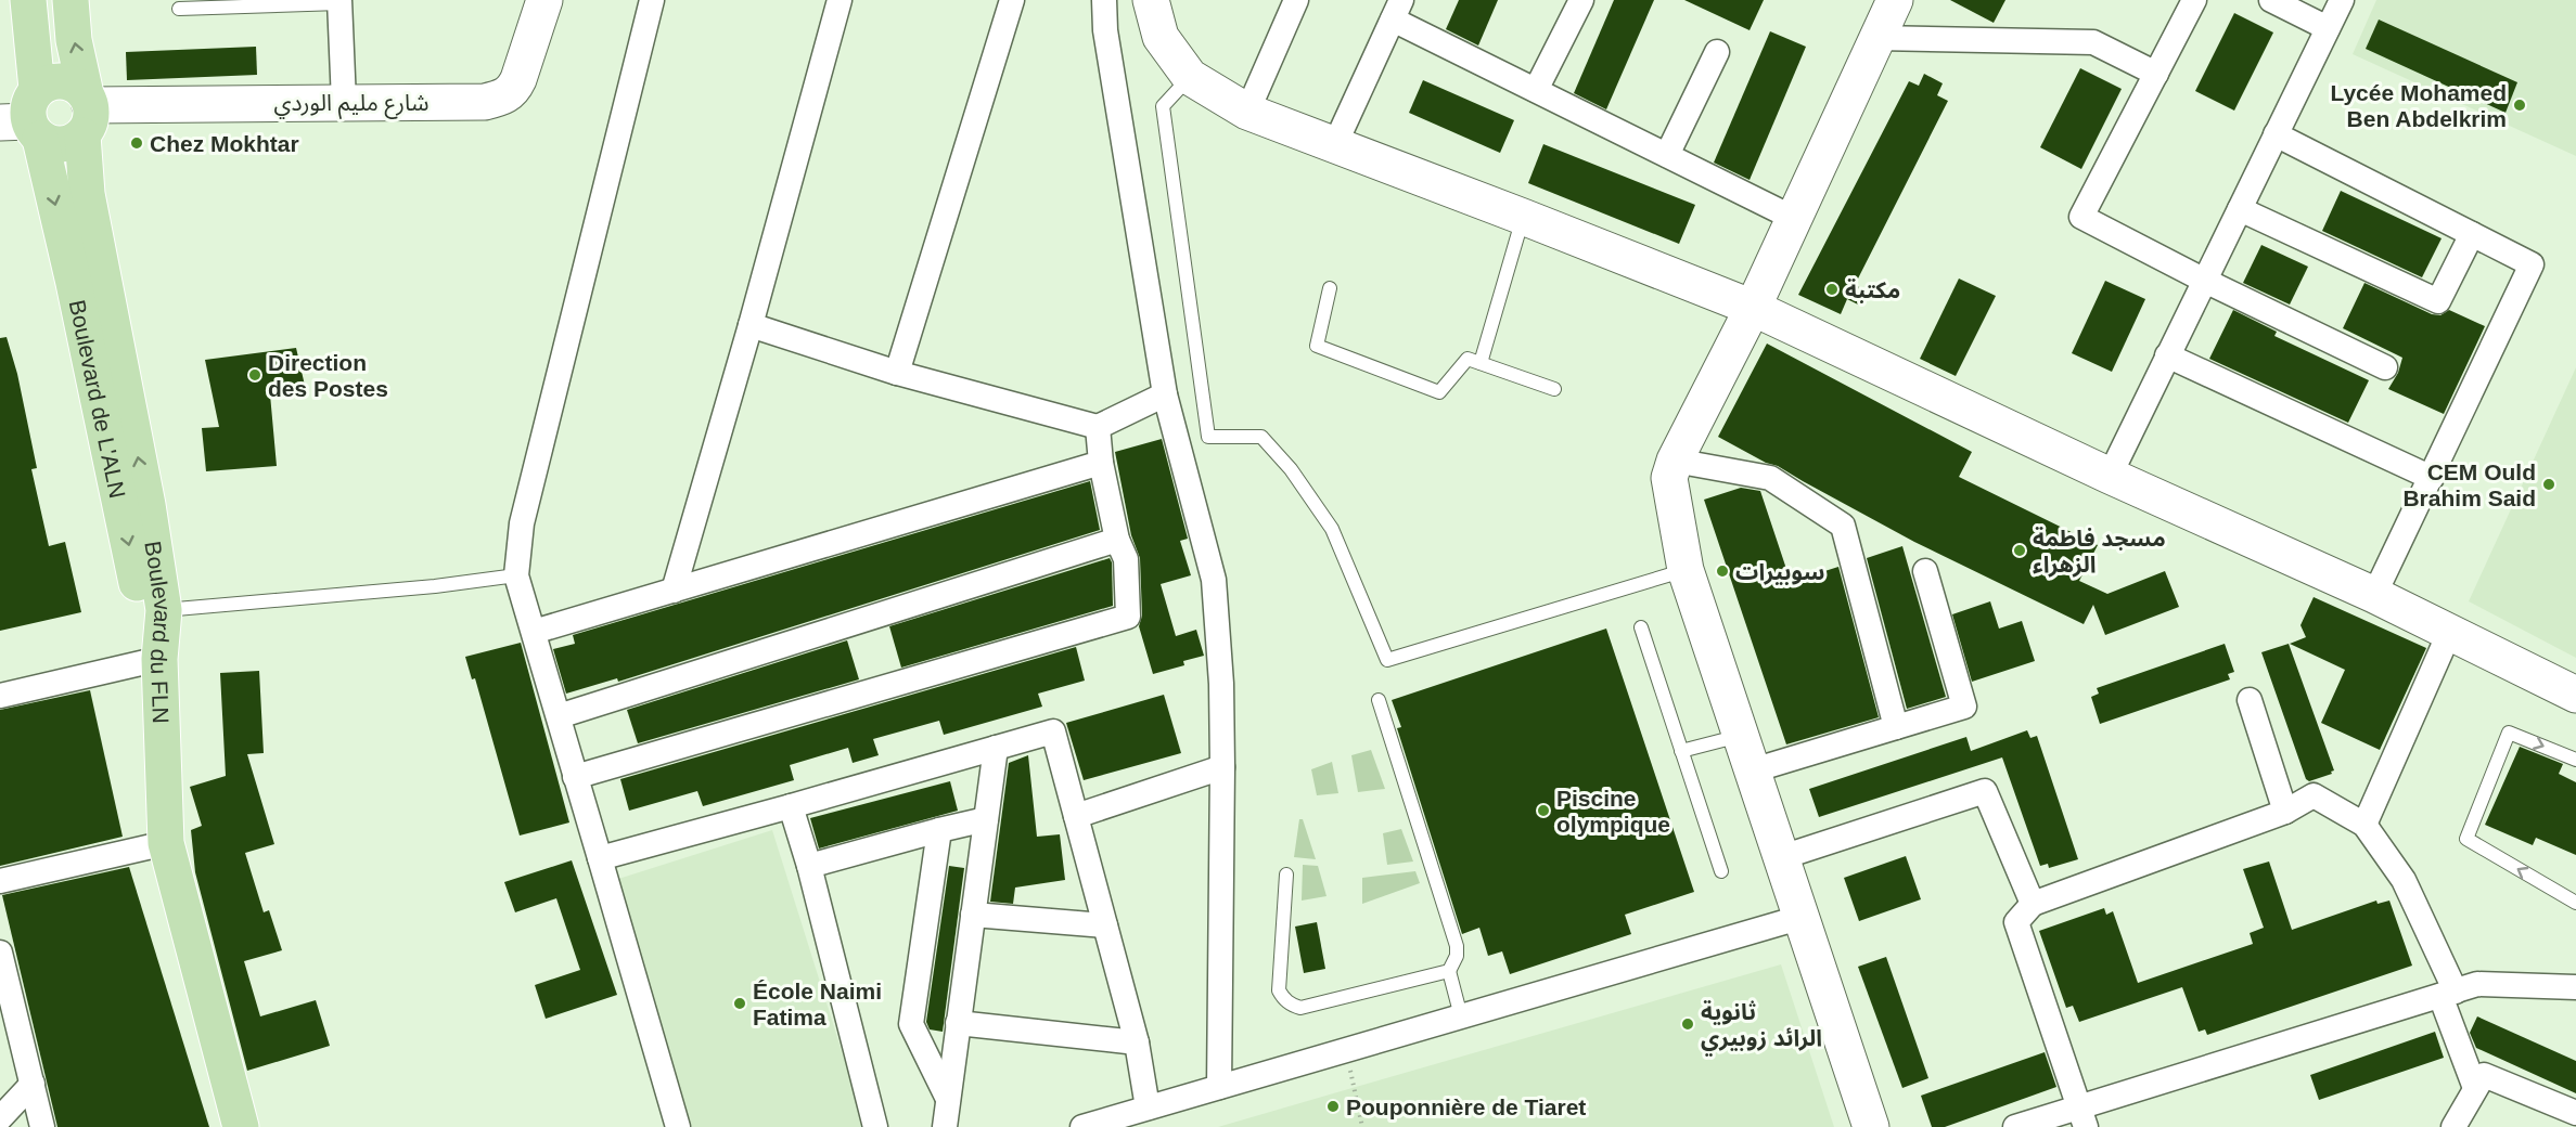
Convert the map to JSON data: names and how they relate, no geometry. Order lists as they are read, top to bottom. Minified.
{"streets":{"main road":["Boulevard de L'ALN","Boulevard du FLN"],"street":["شارع مليم الوردي"]},"crossings":[["شارع مليم الوردي","Boulevard de L'ALN"],["شارع مليم الوردي","Boulevard du FLN"],["Boulevard de L'ALN","Boulevard du FLN"]],"one_way":["Boulevard de L'ALN","Boulevard du FLN"],"places":["Lycée Mohamed Ben Abdelkrim","Chez Mokhtar","مكتبة","Direction des Postes","CEM Ould Brahim Said","مسجد فاطمة الزهراء","سوبيرات","Piscine olympique","École Naimi Fatima","ثانوية الرائد زوبيري","Pouponnière de Tiaret"]}
